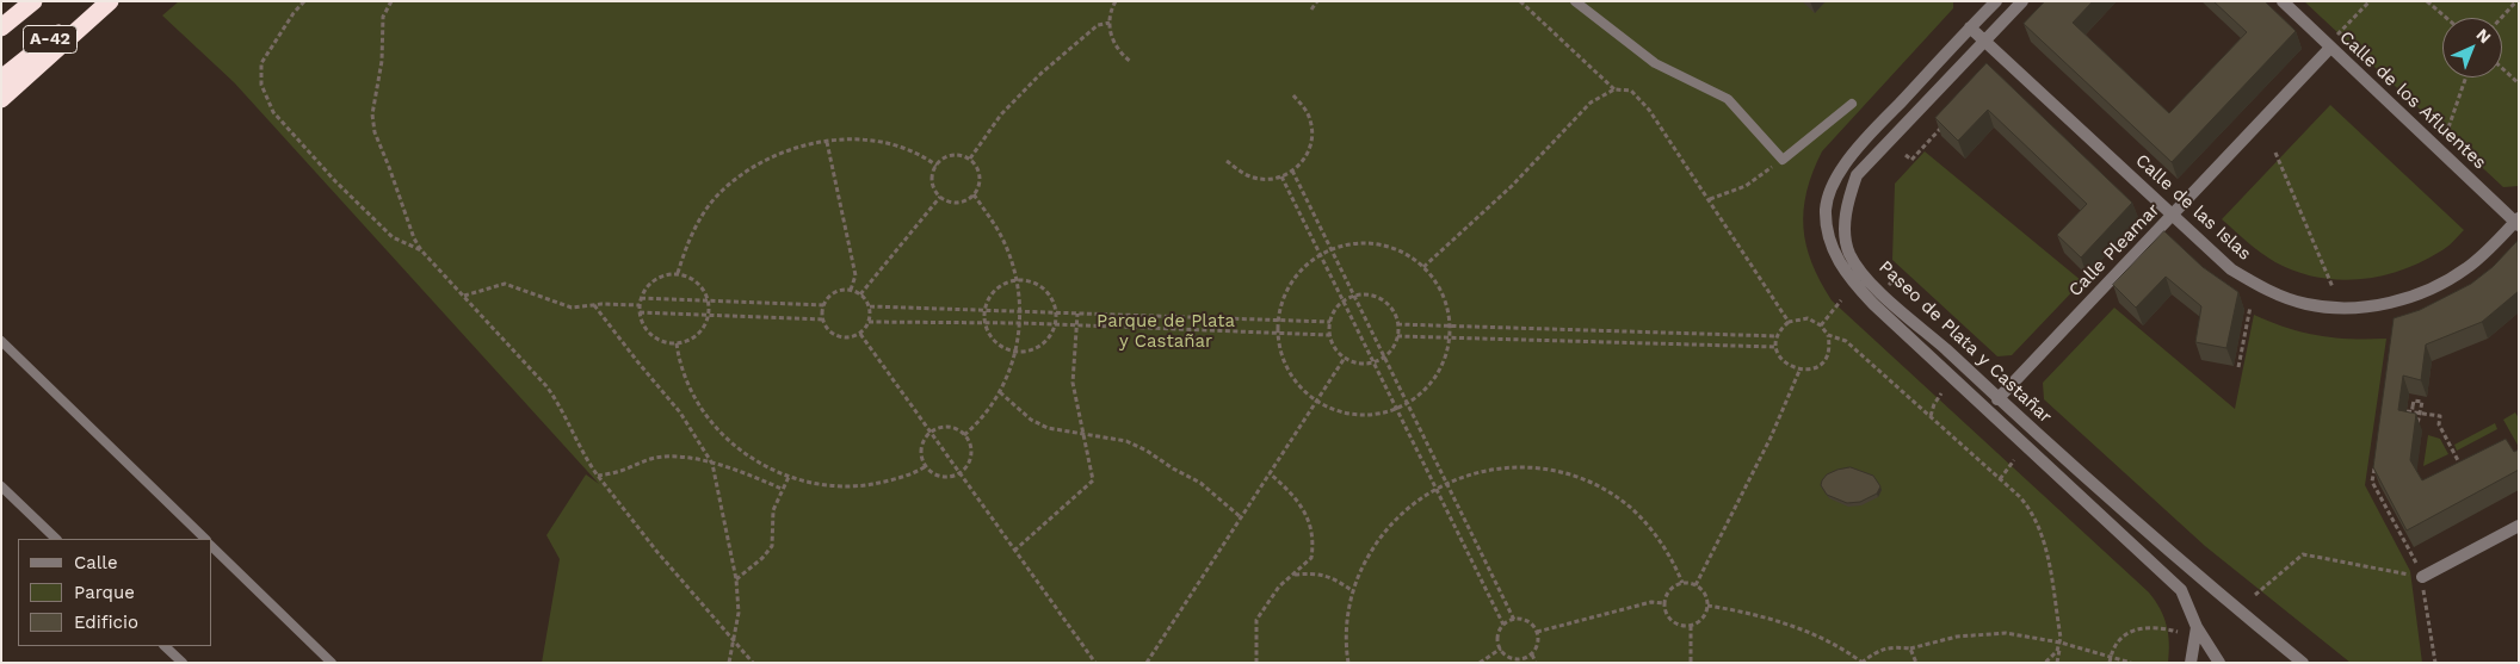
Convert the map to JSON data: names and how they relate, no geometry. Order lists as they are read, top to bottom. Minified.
{"streets":{"highway":["A-42"],"street":["Calle de los Afluentes","Calle de las Islas","Calle Pleamar","Paseo de Plata y Castañar"]},"crossings":[["Calle de los Afluentes","Calle de las Islas"],["Calle de los Afluentes","Calle Pleamar"],["Calle de las Islas","Calle Pleamar"],["Calle de las Islas","Paseo de Plata y Castañar"],["Calle Pleamar","Paseo de Plata y Castañar"]],"parks":["Parque de Plata y Castañar"],"legend":["Calle","Parque","Edificio"],"north":"top right"}
